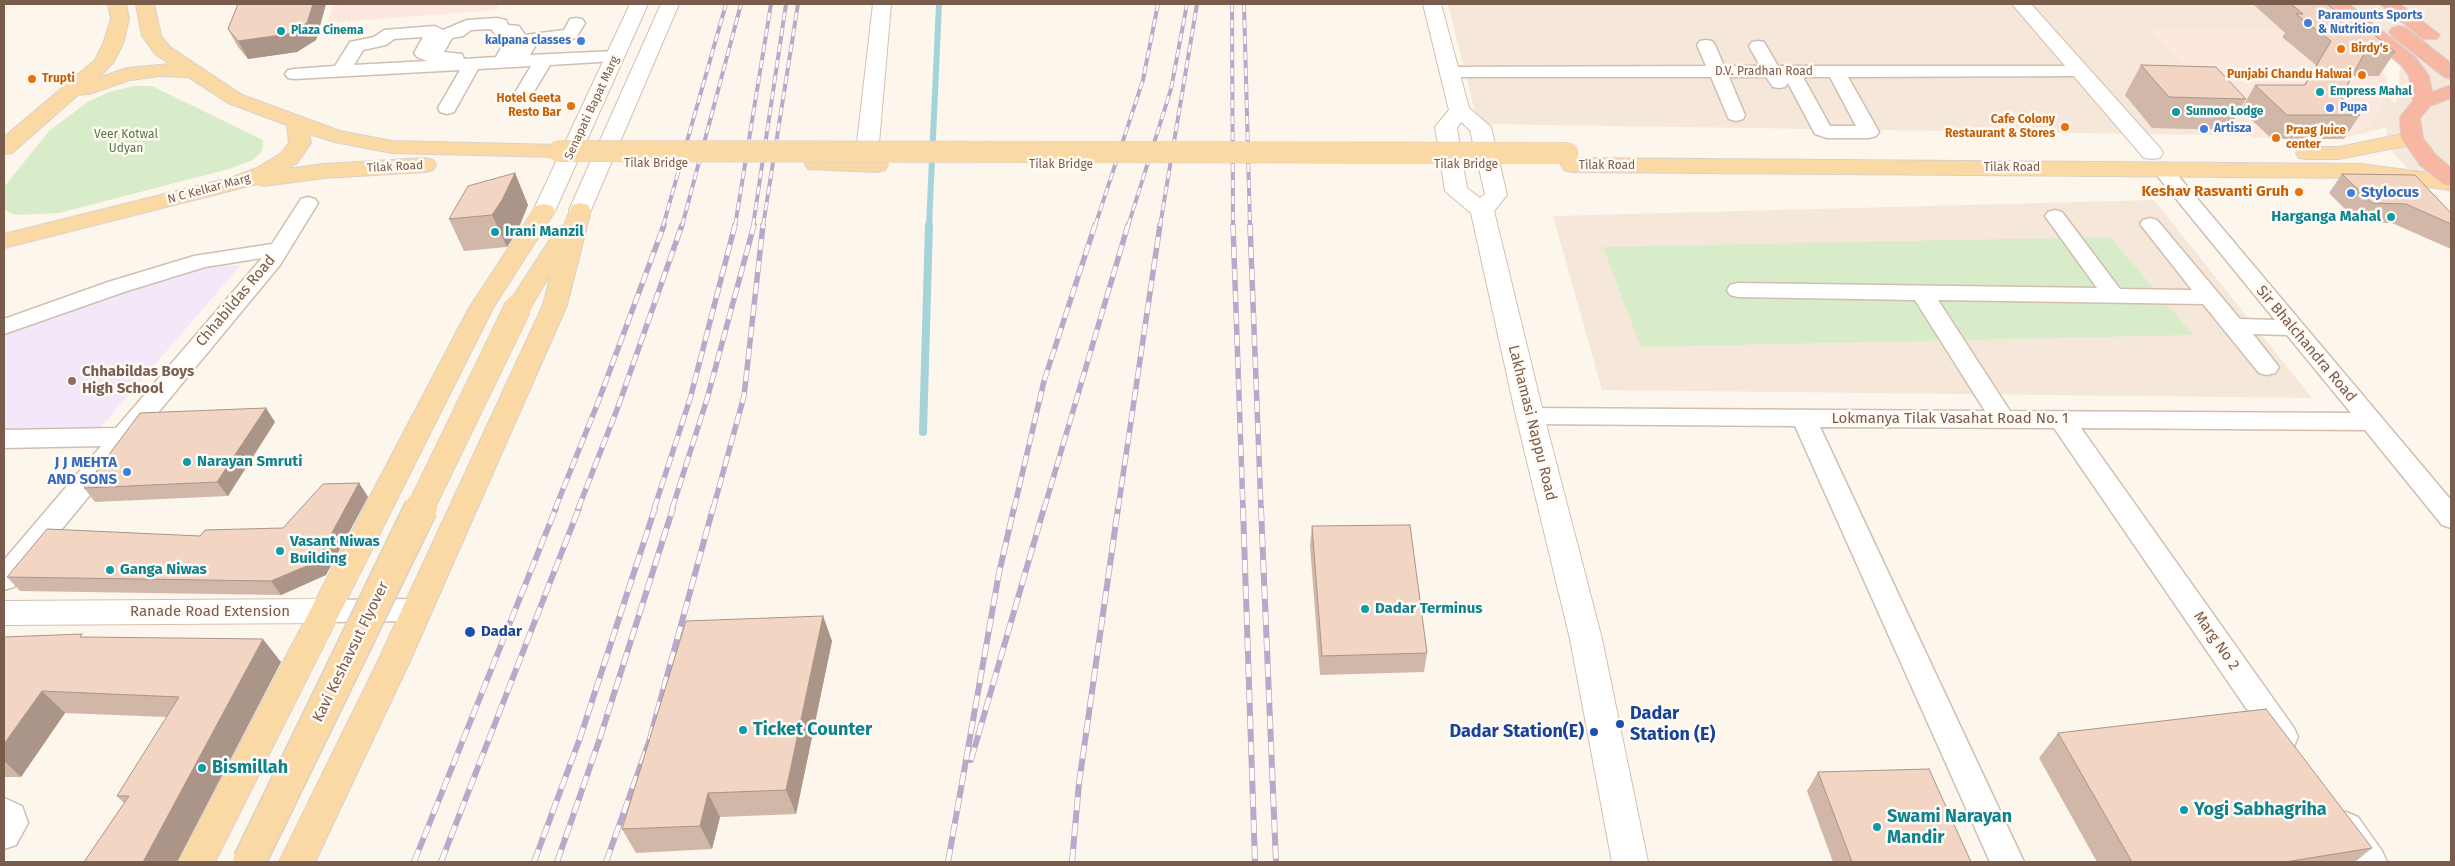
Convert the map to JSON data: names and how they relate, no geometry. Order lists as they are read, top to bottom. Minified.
{"streets":{"main road":["Tilak Bridge","Tilak Road","N C Kelkar Marg","Kavi Keshavsut Flyover"],"street":["D.V. Pradhan Road","Senapati Bapat Marg","Chhabildas Road","Sir Bhalchandra Road","Lokmanya Tilak Vasahat Road No. 1","Lakhamasi Nappu Road","Ranade Road Extension","Marg No 2"]},"crossings":[["D.V. Pradhan Road","Sir Bhalchandra Road"],["Senapati Bapat Marg","Kavi Keshavsut Flyover"],["Tilak Bridge","Tilak Road"],["Tilak Road","N C Kelkar Marg"],["Tilak Road","Sir Bhalchandra Road"],["Sir Bhalchandra Road","Lokmanya Tilak Vasahat Road No. 1"],["Lokmanya Tilak Vasahat Road No. 1","Lakhamasi Nappu Road"],["Lokmanya Tilak Vasahat Road No. 1","Marg No 2"]],"parks":["Veer Kotwal Udyan"],"places":["Paramounts Sports & Nutrition","Plaza Cinema","kalpana classes","Birdy's","Punjabi Chandu Halwai","Trupti","Empress Mahal","Hotel Geeta Resto Bar","Pupa","Sunnoo Lodge","Cafe Colony Restaurant & Stores","Artisza","Praag Juice center","Keshav Rasvanti Gruh","Stylocus","Harganga Mahal","Irani Manzil","Chhabildas Boys High School","Narayan Smruti","J J MEHTA AND SONS","Vasant Niwas Building","Ganga Niwas","Dadar Terminus","Dadar","Dadar Station (E)","Ticket Counter","Dadar Station(E)","Bismillah","Yogi Sabhagriha","Swami Narayan Mandir"]}
